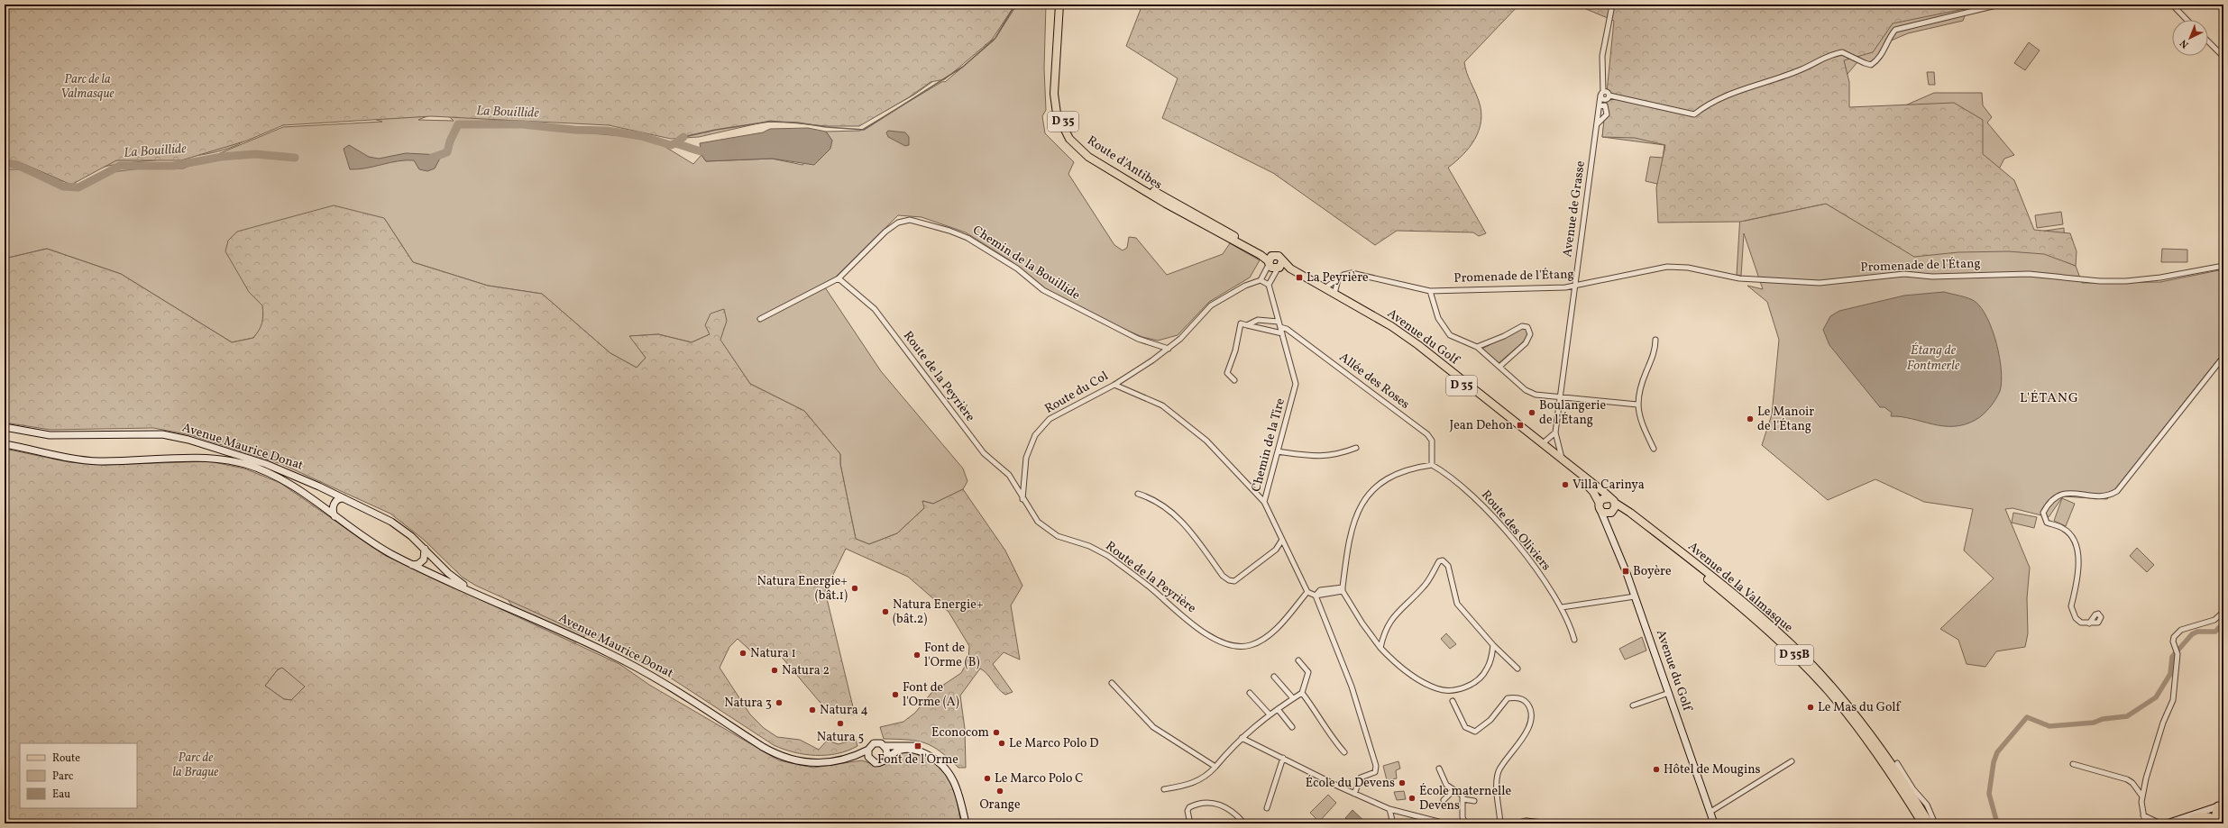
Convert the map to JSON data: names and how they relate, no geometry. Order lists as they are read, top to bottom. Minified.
{"streets":{"main road":["D 35","Route d'Antibes","Avenue du Golf","Avenue Maurice Donat","Avenue de la Valmasque","D 35B"],"street":["Avenue de Grasse","Chemin de la Bouillide","Promenade de l'Étang","Route de la Peyrière","Allée des Roses","Route du Col","Chemin de la Tire","Route des Oliviers"]},"crossings":[["Avenue de Grasse","Promenade de l'Étang"],["Avenue de Grasse","Avenue du Golf"],["Chemin de la Bouillide","Route de la Peyrière"],["Chemin de la Bouillide","Route du Col"],["Promenade de l'Étang","Avenue du Golf"],["Avenue du Golf","Avenue de la Valmasque"],["Route de la Peyrière","Route du Col"],["Route de la Peyrière","Chemin de la Tire"],["Allée des Roses","Chemin de la Tire"],["Allée des Roses","Route des Oliviers"]],"districts":["L'ÉTANG"],"water":["La Bouillide","Étang de Fontmerle"],"parks":["Parc de la Valmasque","Parc de la Brague"],"places":{"transit":["La Peyrière","Jean Dehon","Boyère","Font de l'Orme"],"other":["Boulangerie de l'Étang","Le Manoir de l'Étang","Villa Carinya","Natura Energie+ (bât.1)","Natura Energie+ (bât.2)","Natura 1","Font de l'Orme (B)","Natura 2","Font de l'Orme (A)","Natura 3","Le Mas du Golf","Natura 4","Natura 5","Econocom","Le Marco Polo D","Hôtel de Mougins","Le Marco Polo C","École du Devens","Orange","École maternelle Devens"]},"legend":["Route","Parc","Eau"],"north":"bottom left"}
